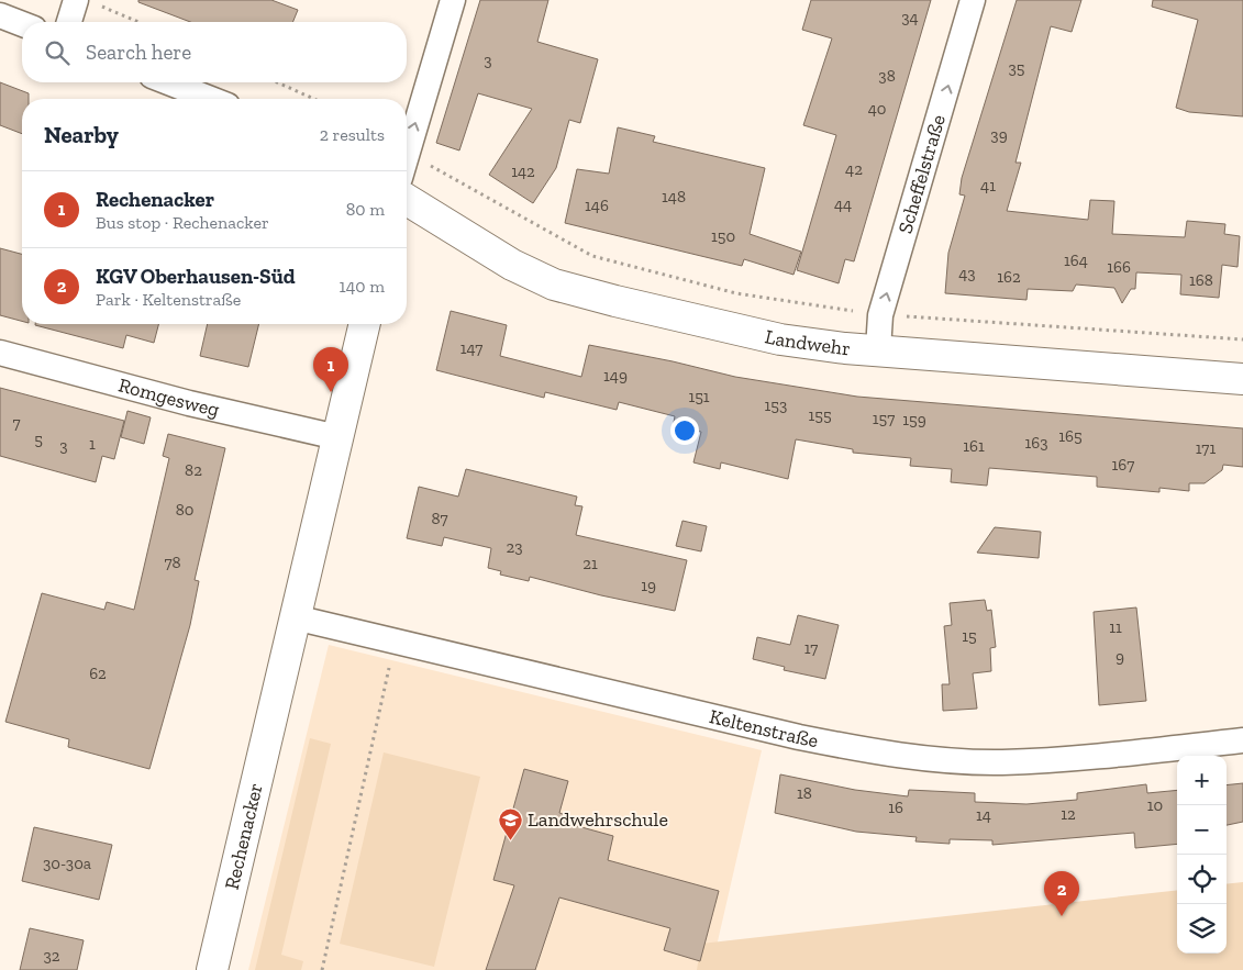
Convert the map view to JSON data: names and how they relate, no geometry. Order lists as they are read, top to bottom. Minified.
{"streets":{"street":["Scheffelstraße","Landwehr","Romgesweg","Keltenstraße","Rechenacker"]},"crossings":[["Scheffelstraße","Landwehr"],["Romgesweg","Rechenacker"],["Keltenstraße","Rechenacker"]],"one_way":["Scheffelstraße"],"places":{"school or university":["Landwehrschule"]},"house_numbers":["34","3","35","38","40","39","42","142","41","148","44","146","150","164","166","43","162","168","147","149","151","153","155","157","159","7","165","5","163","1","3","161","171","167","82","80","87","23","78","21","19","11","15","17","9","62","18","10","16","12","14","30-30a","32"],"page":{"search":"Search here","heading":["Nearby","2 results"],"list":[{"mark":"1","name":"Rechenacker","note":"Bus stop · Rechenacker","value":"80 m"},{"mark":"2","name":"KGV Oberhausen-Süd","note":"Park · Keltenstraße","value":"140 m"}],"pins":["1","2"],"map_buttons":["+","−"]}}
